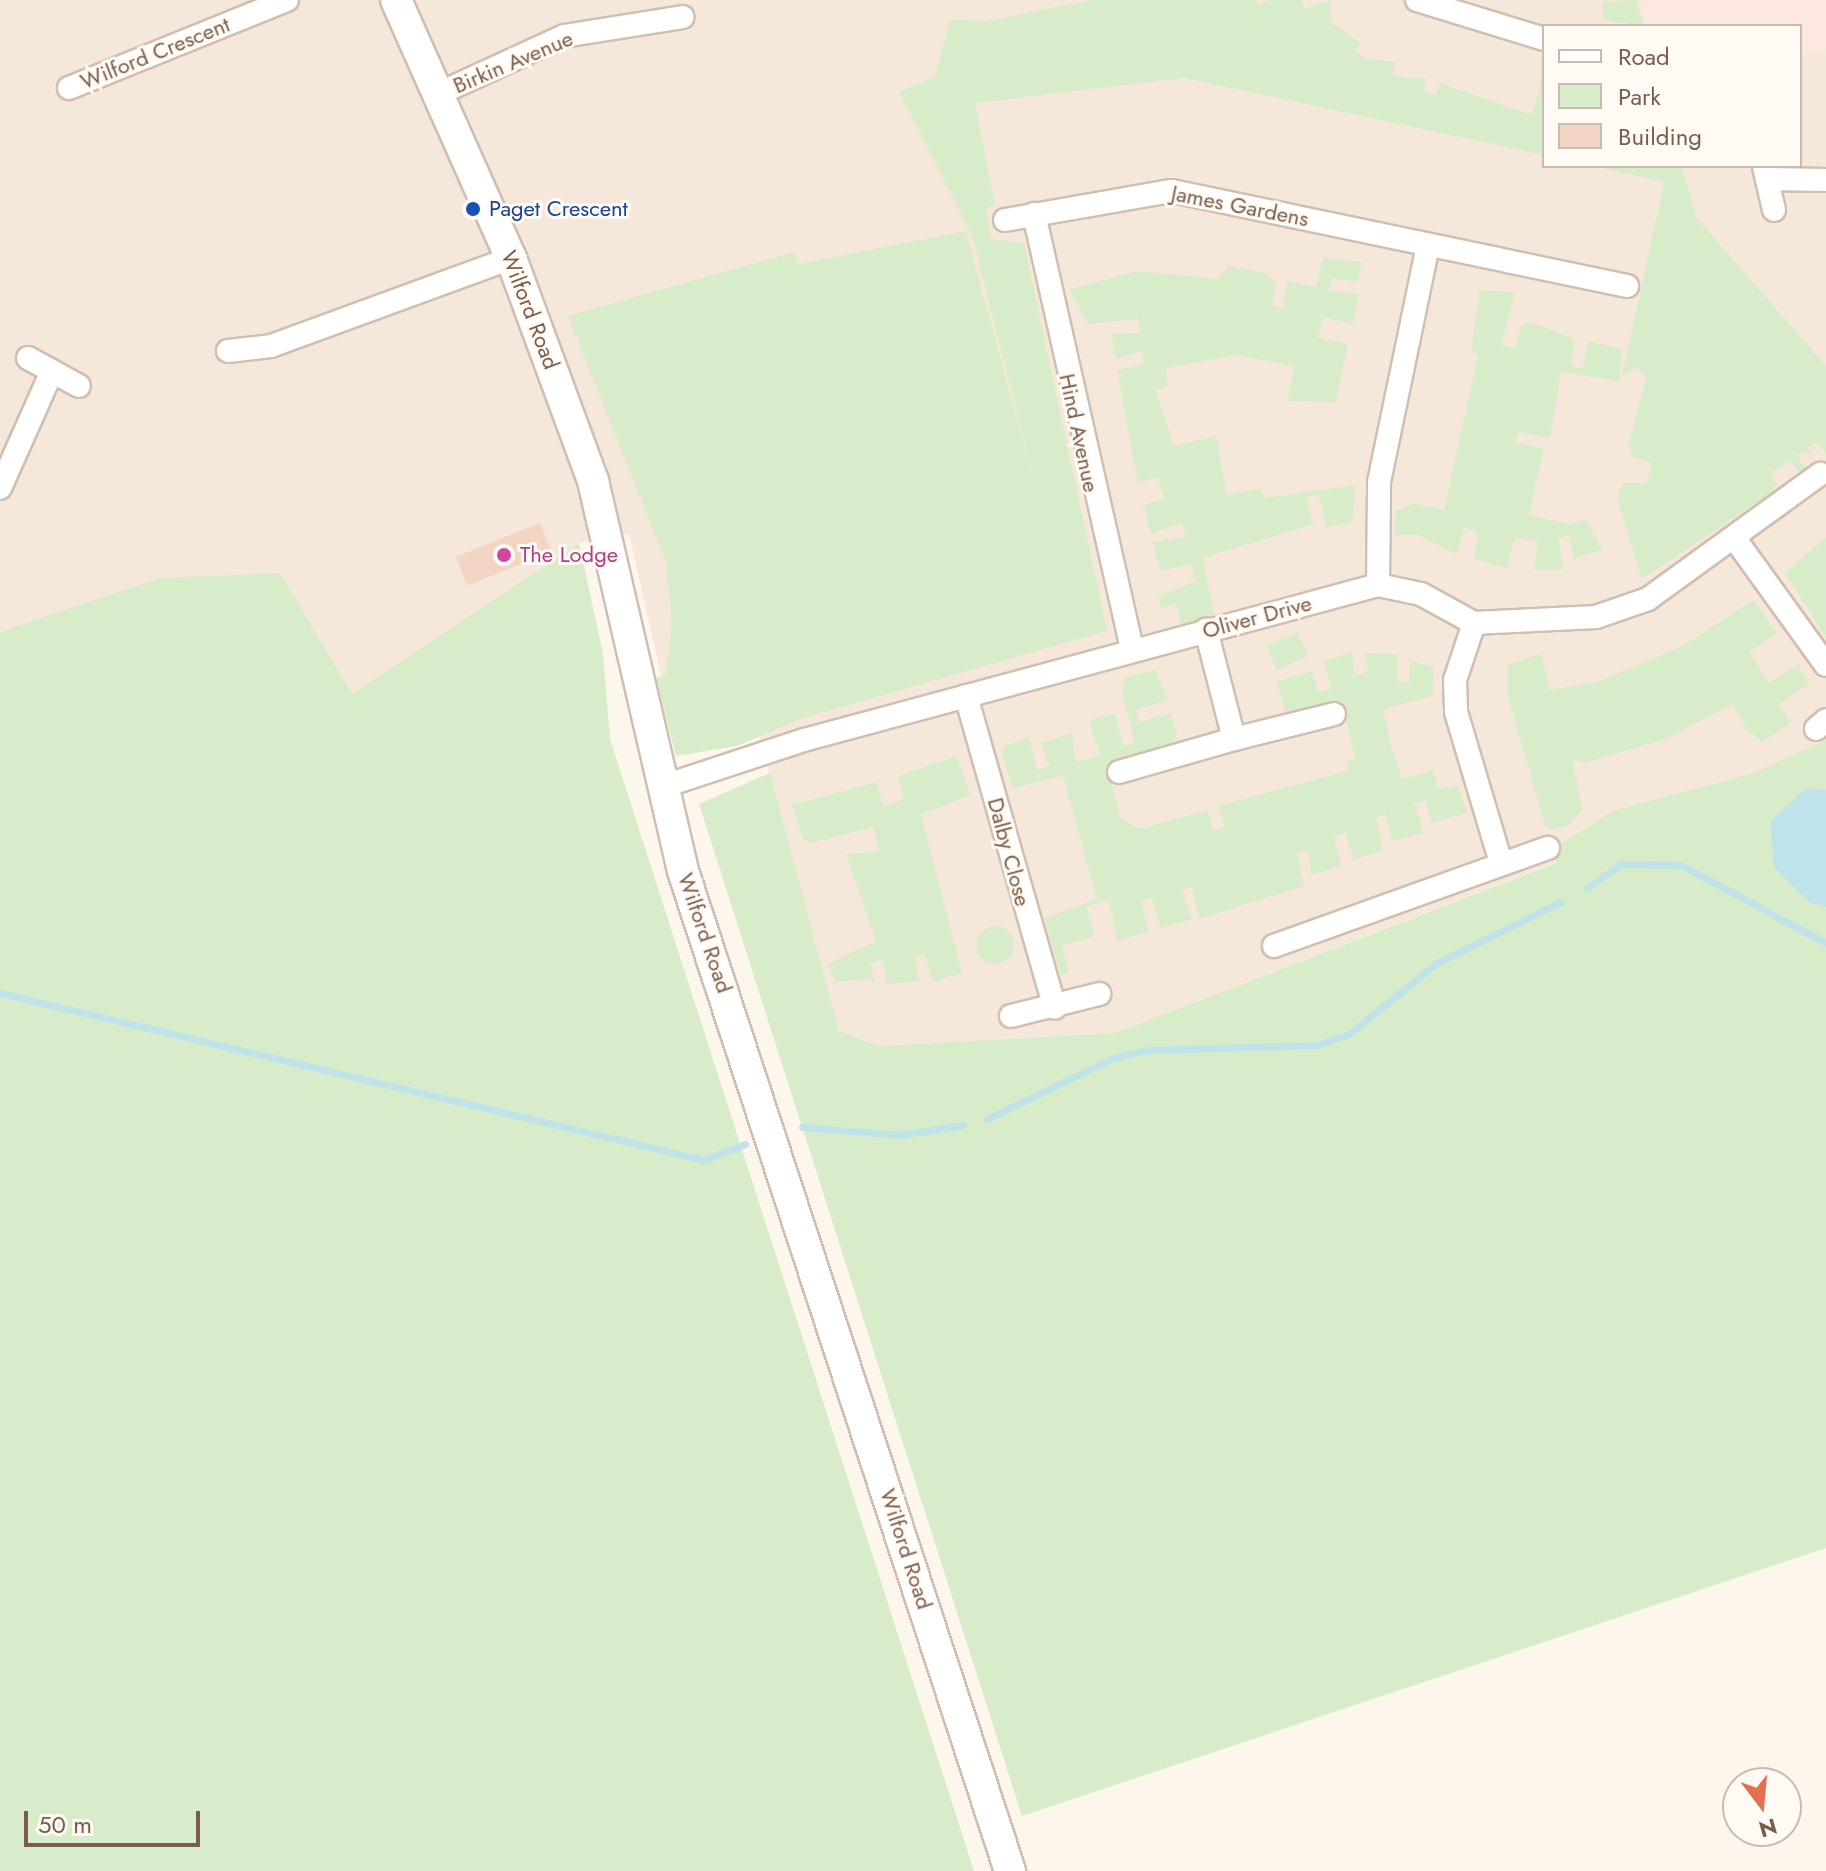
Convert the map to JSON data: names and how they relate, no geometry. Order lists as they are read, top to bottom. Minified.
{"streets":{"main road":["Wilford Road"],"street":["Wilford Crescent","Birkin Avenue","James Gardens","Hind Avenue","Oliver Drive","Dalby Close"]},"crossings":[["Birkin Avenue","Wilford Road"],["James Gardens","Hind Avenue"],["Wilford Road","Oliver Drive"],["Hind Avenue","Oliver Drive"],["Oliver Drive","Dalby Close"]],"places":["Paget Crescent","The Lodge"],"legend":["Road","Park","Building"],"scale_bar":"50 m","north":"bottom"}
